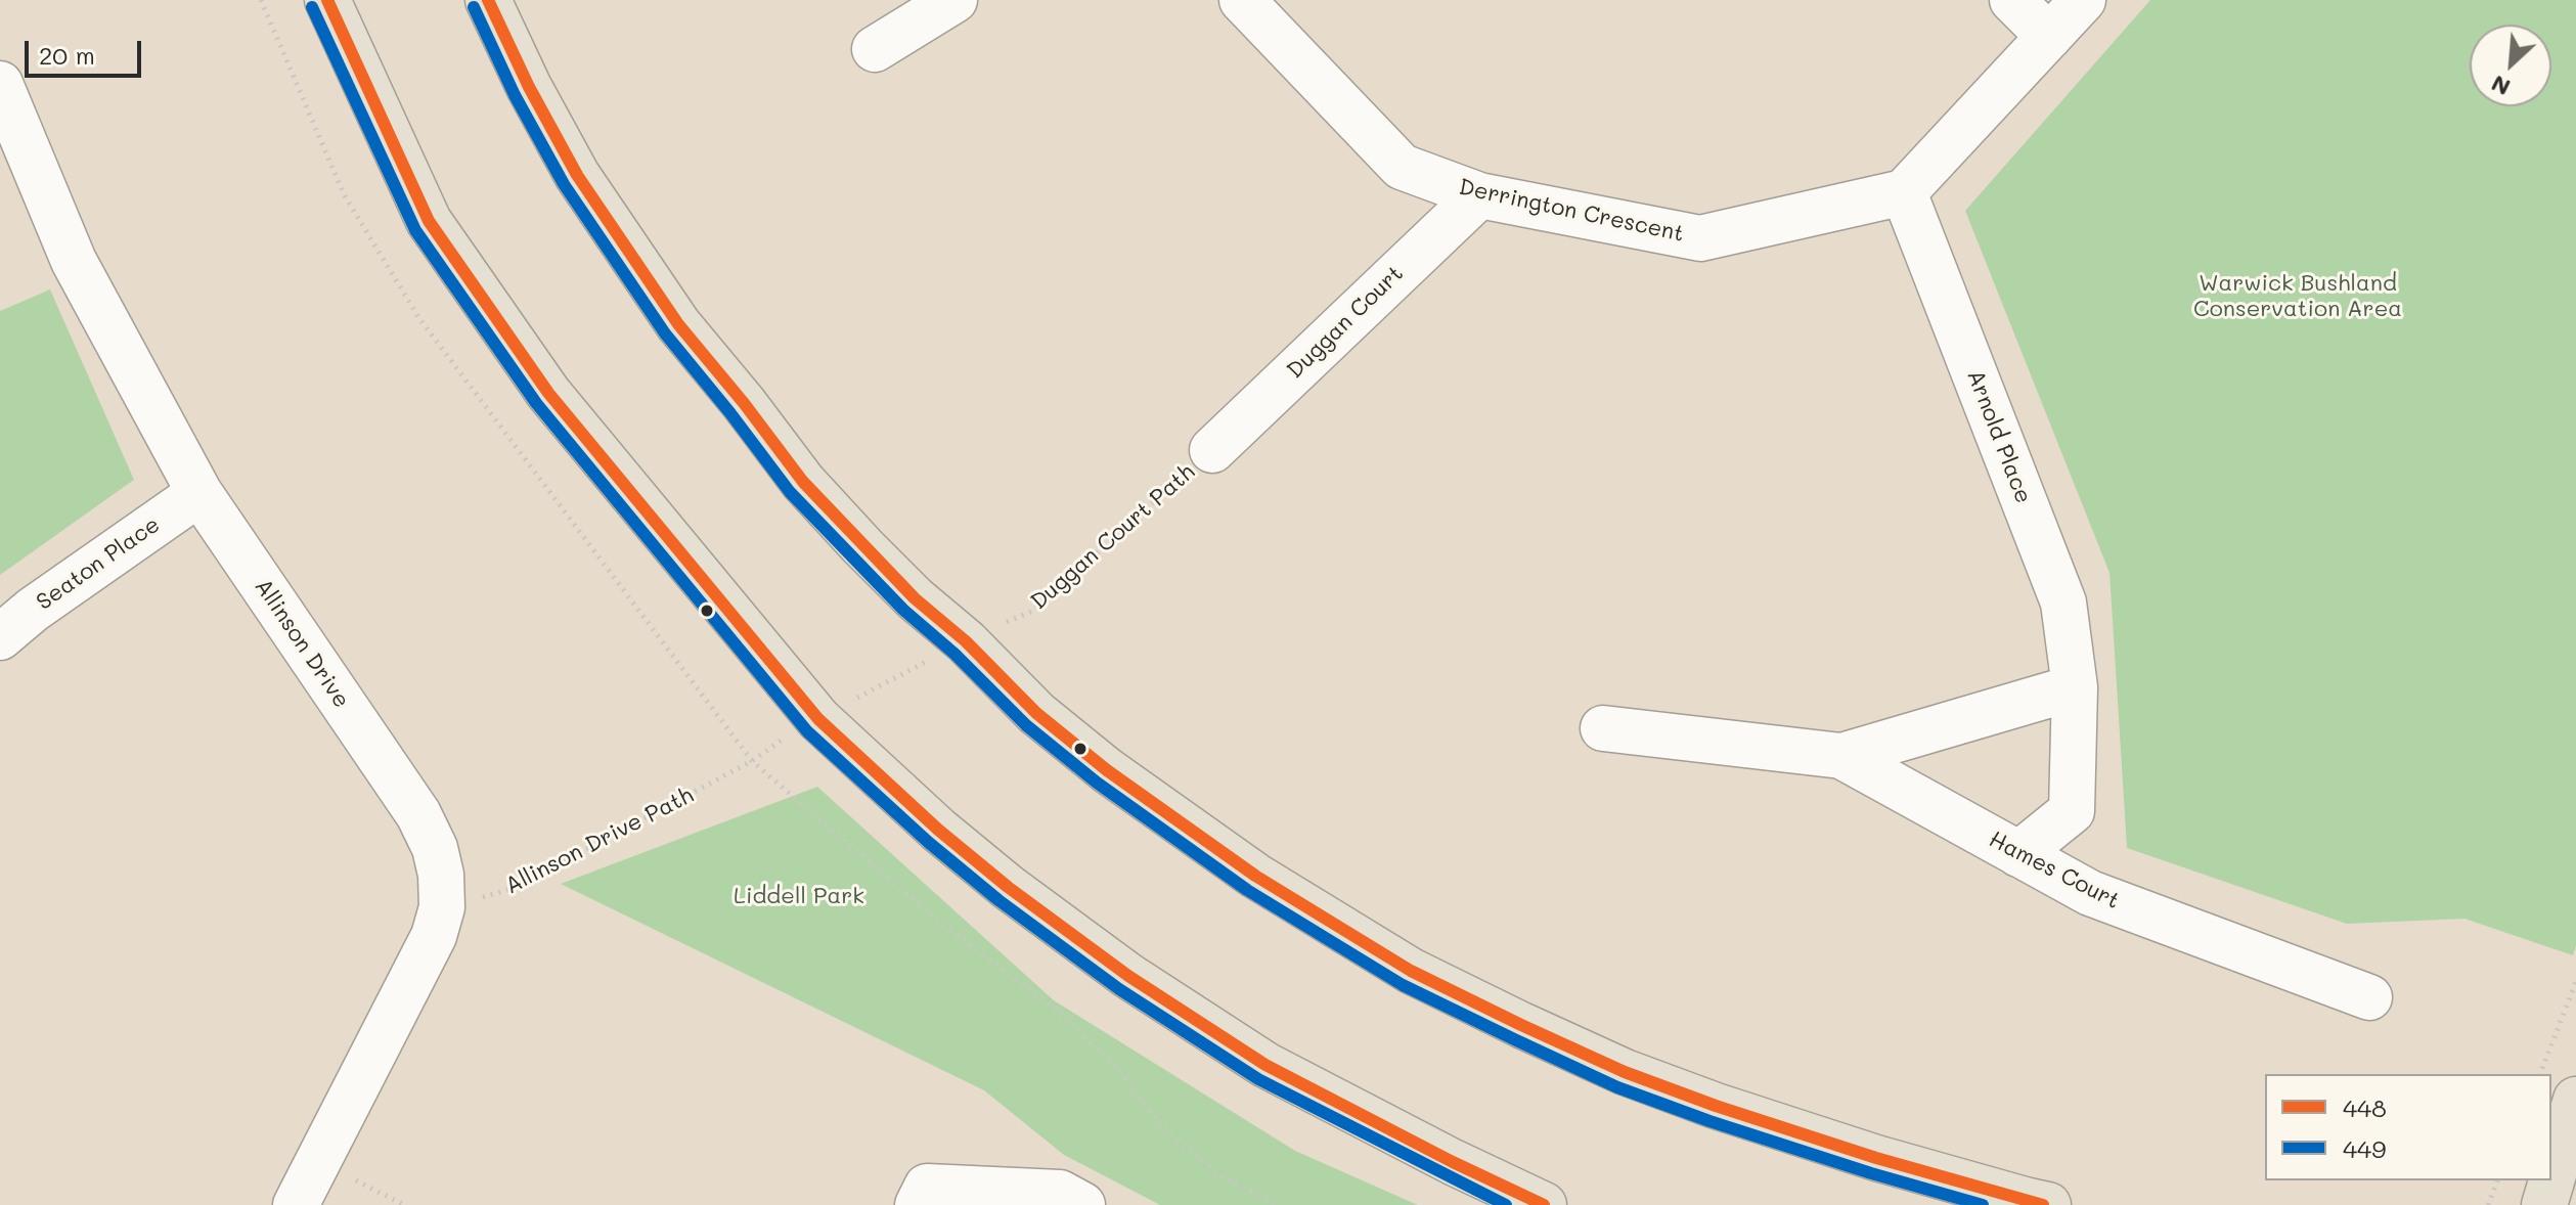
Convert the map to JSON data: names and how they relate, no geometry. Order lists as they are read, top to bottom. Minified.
{"streets":{"street":["Derrington Crescent","Duggan Court","Arnold Place","Seaton Place","Allinson Drive","Hames Court"],"path":["Duggan Court Path","Allinson Drive Path"]},"crossings":[["Derrington Crescent","Duggan Court"],["Derrington Crescent","Arnold Place"],["Duggan Court","Duggan Court Path"],["Arnold Place","Hames Court"],["Seaton Place","Allinson Drive"],["Allinson Drive","Allinson Drive Path"]],"parks":["Warwick Bushland Conservation Area","Liddell Park"],"lines":["transit line 448","transit line 449"],"legend":["448","449"],"scale_bar":"20 m","north":"bottom left"}
